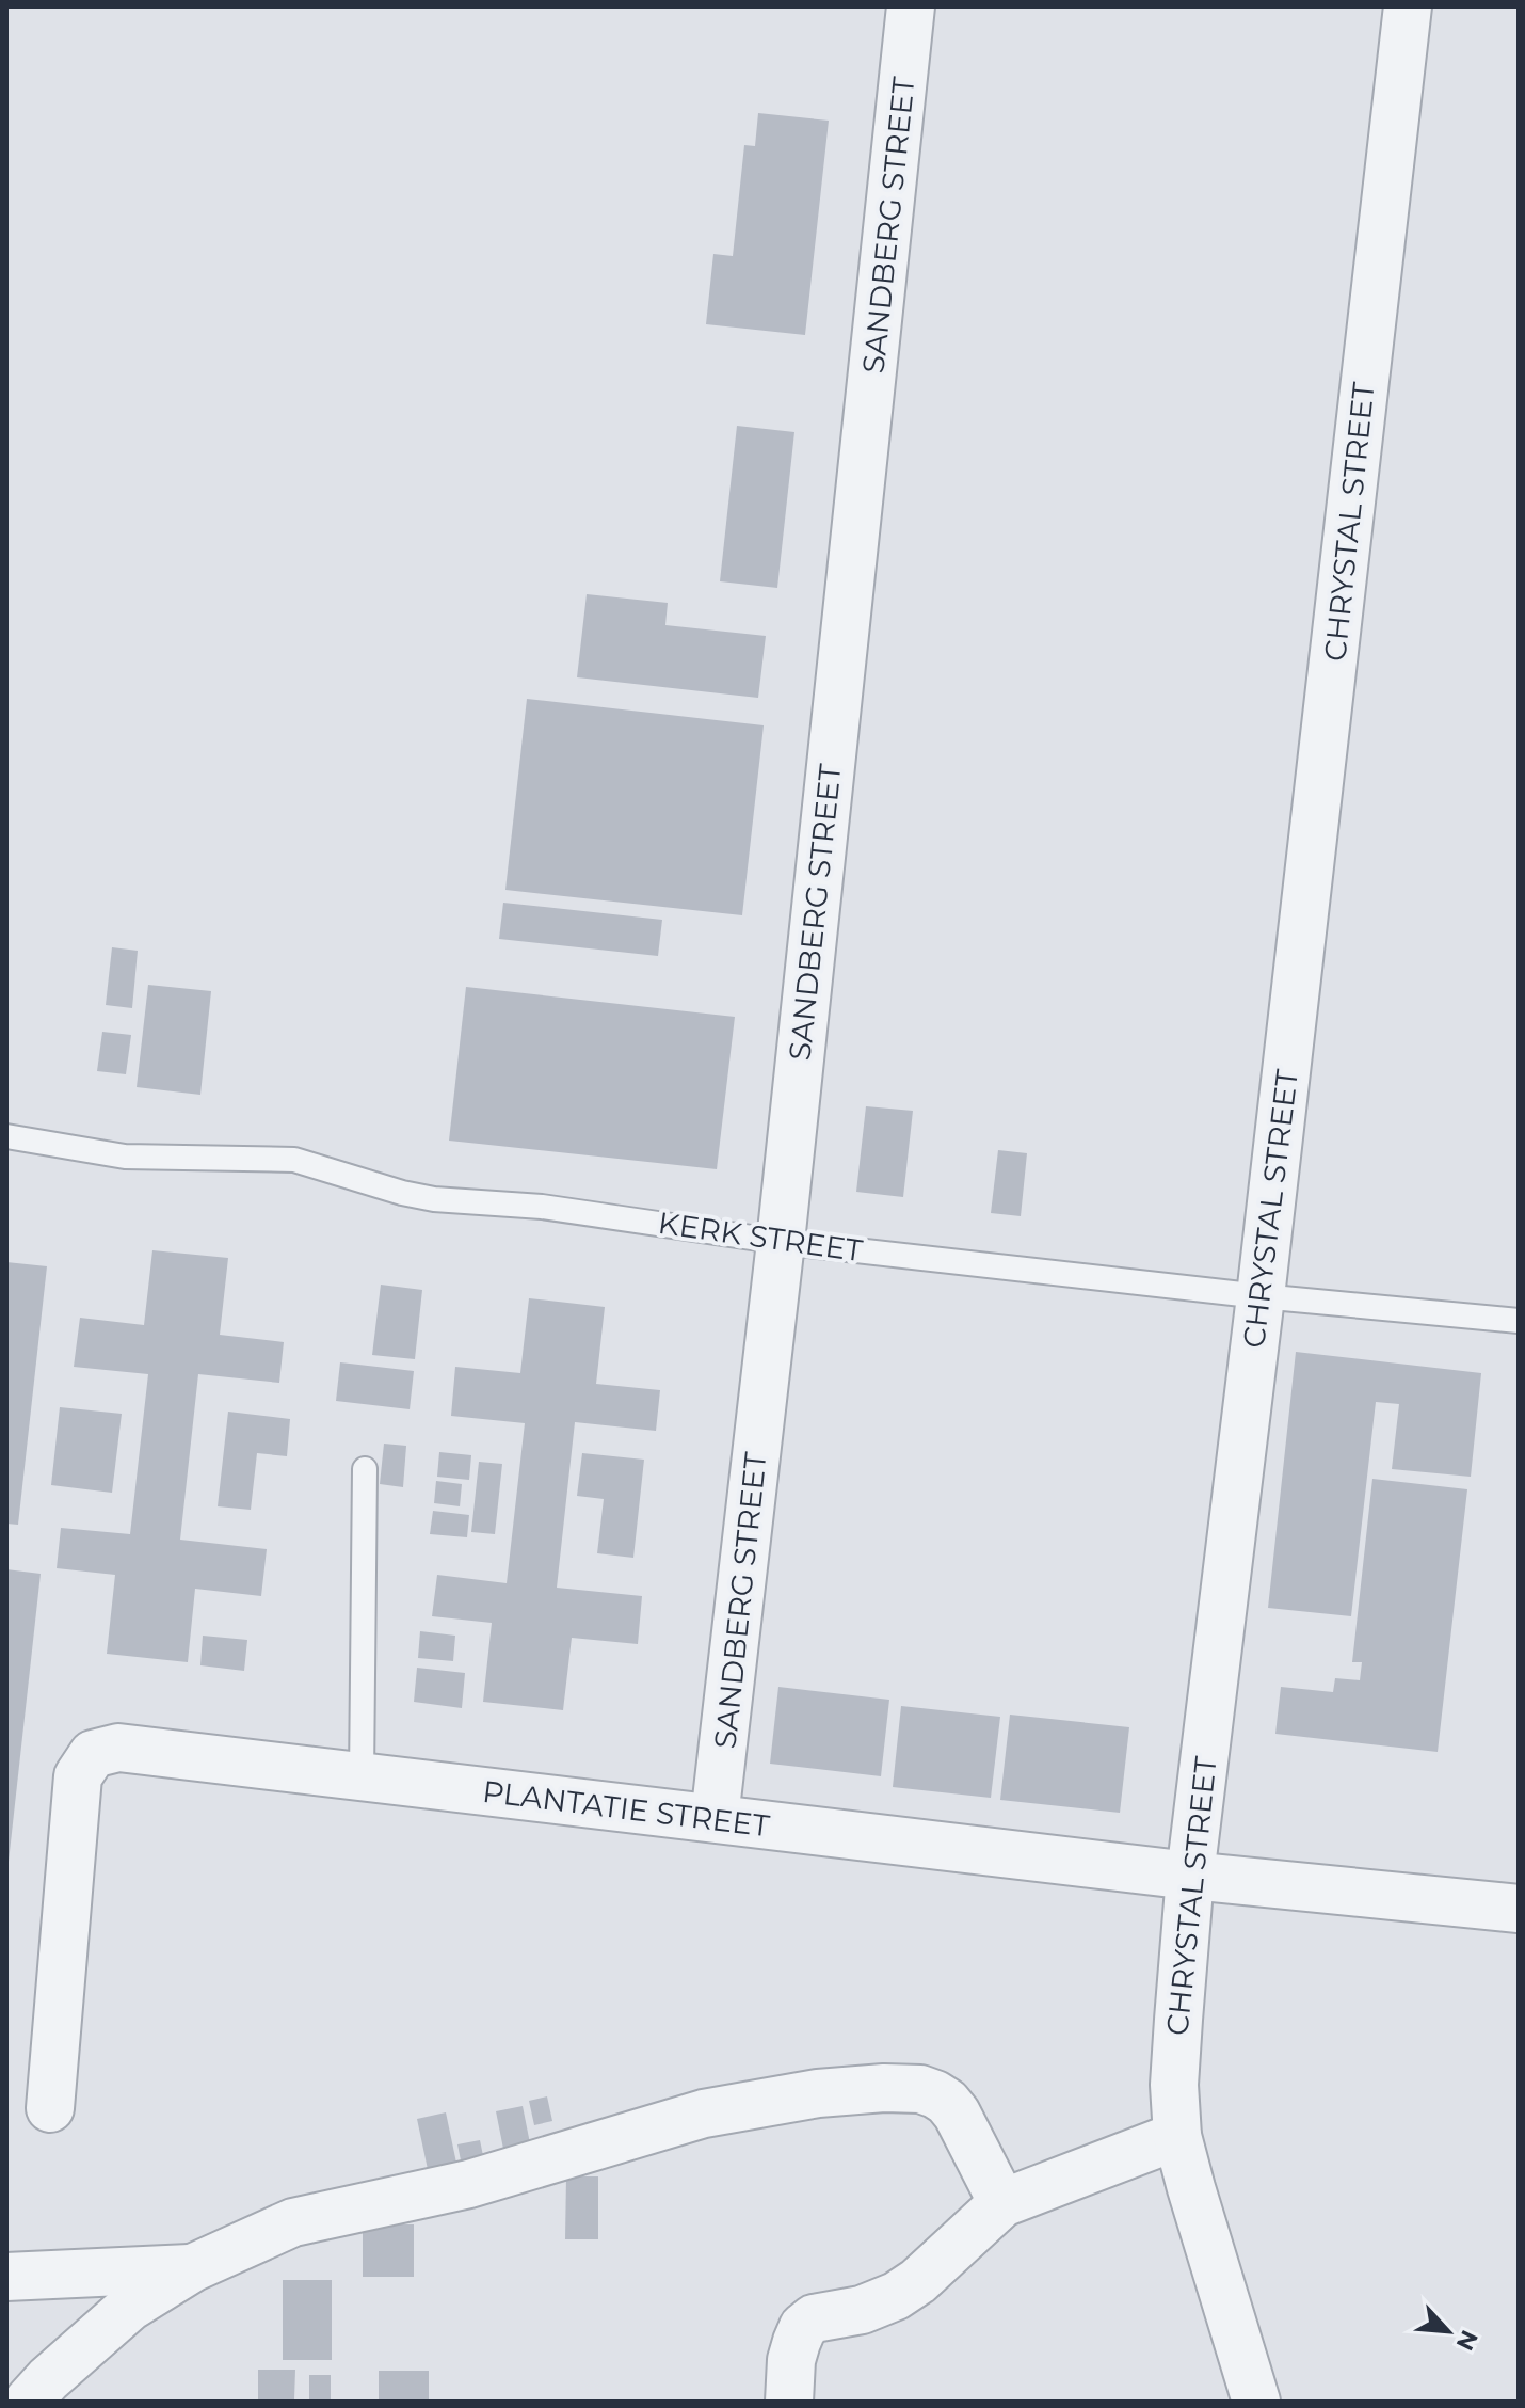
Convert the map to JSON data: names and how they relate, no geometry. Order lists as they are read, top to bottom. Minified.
{"streets":{"street":["SANDBERG STREET","CHRYSTAL STREET","PLANTATIE STREET"],"lane":["KERK STREET"]},"crossings":[["SANDBERG STREET","KERK STREET"],["SANDBERG STREET","PLANTATIE STREET"],["CHRYSTAL STREET","KERK STREET"],["CHRYSTAL STREET","PLANTATIE STREET"]],"north":"bottom right"}
